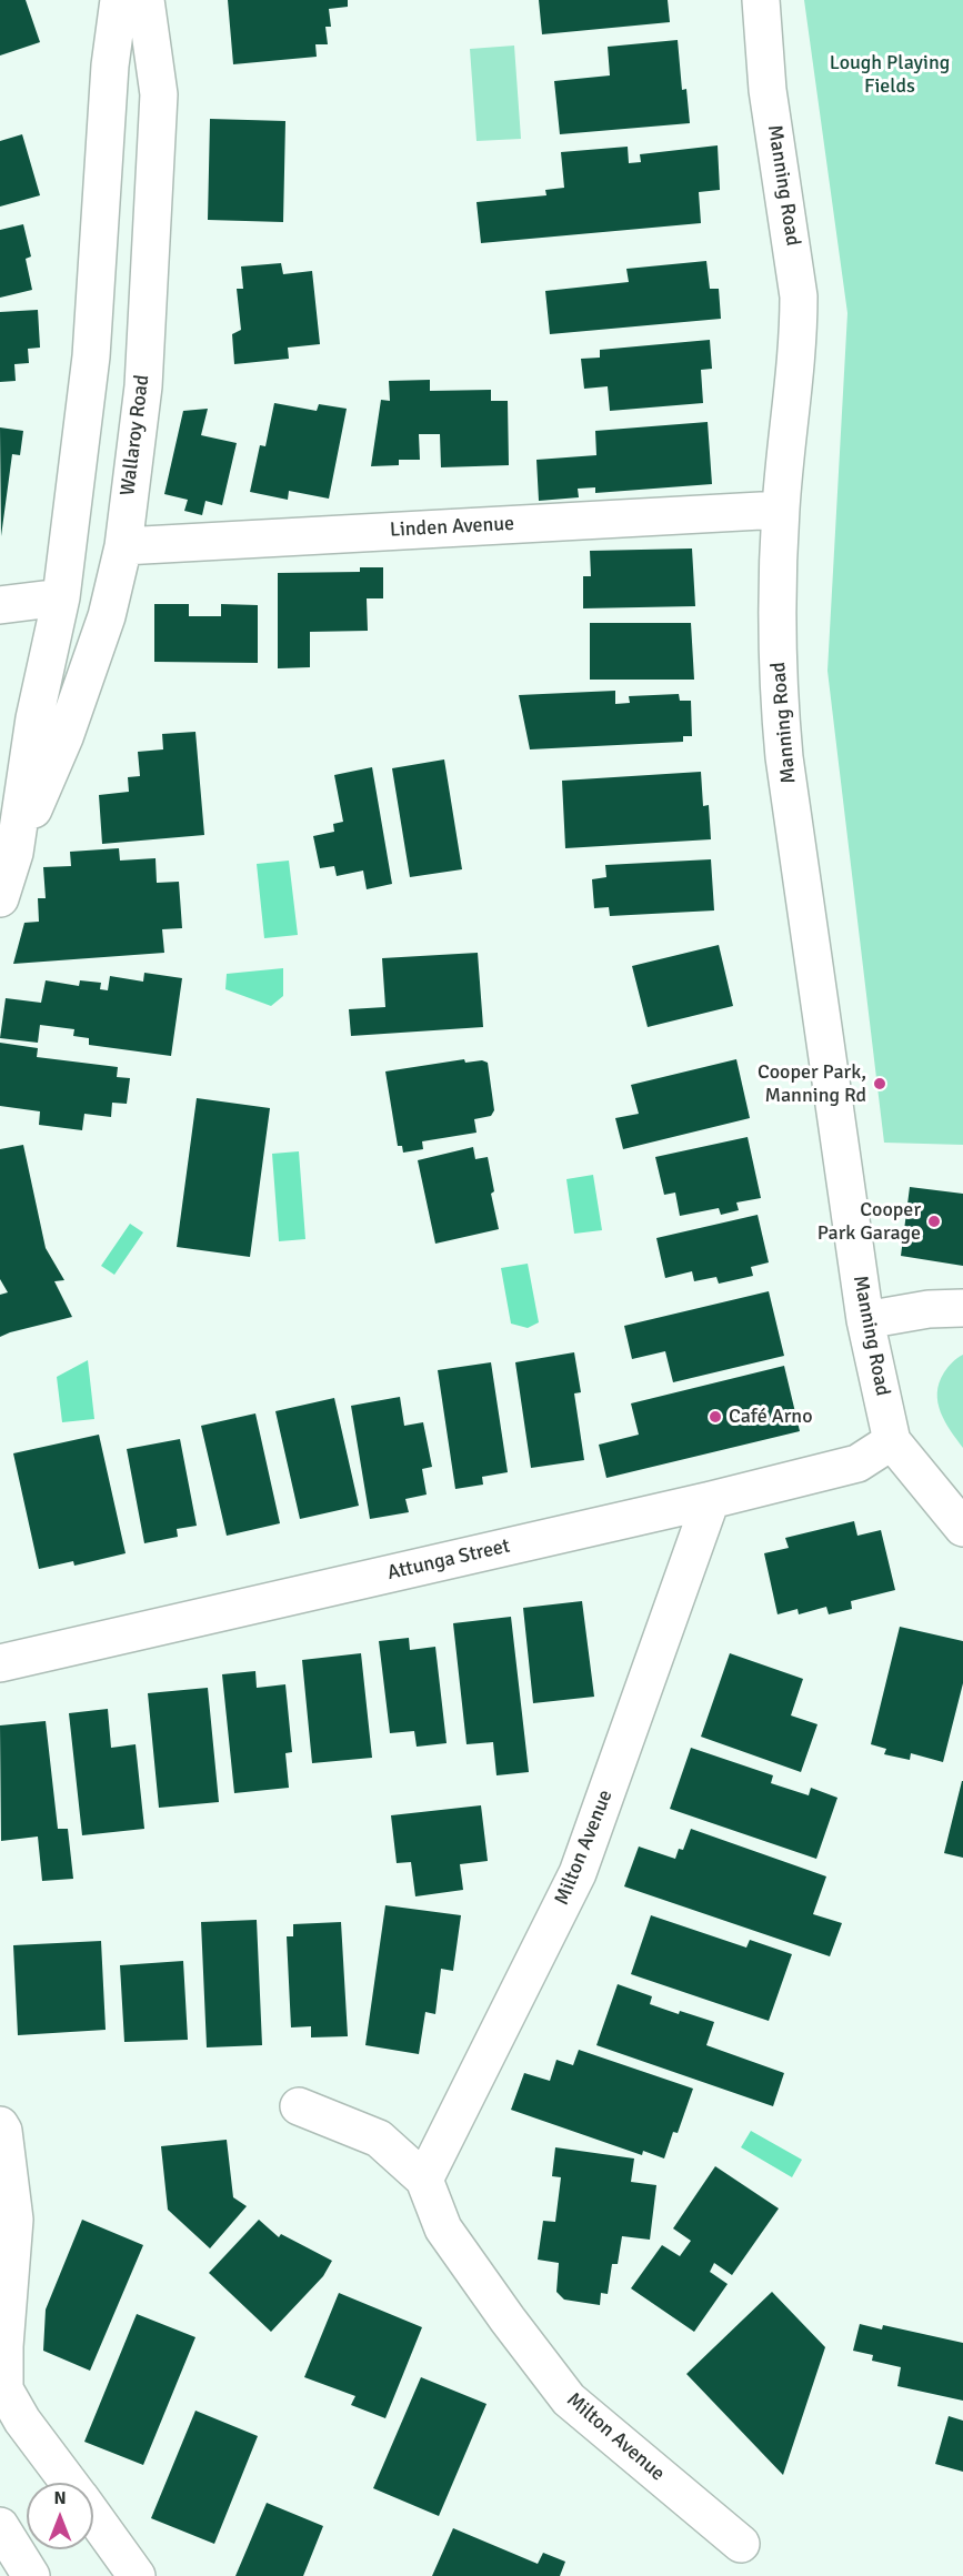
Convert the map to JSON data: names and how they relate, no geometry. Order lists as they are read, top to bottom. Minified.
{"streets":{"street":["Manning Road","Wallaroy Road","Linden Avenue","Attunga Street","Milton Avenue"]},"crossings":[["Manning Road","Linden Avenue"],["Manning Road","Attunga Street"],["Wallaroy Road","Linden Avenue"],["Attunga Street","Milton Avenue"]],"parks":["Lough Playing Fields"],"places":["Cooper Park, Manning Rd","Cooper Park Garage","Café Arno"],"north":"top"}
